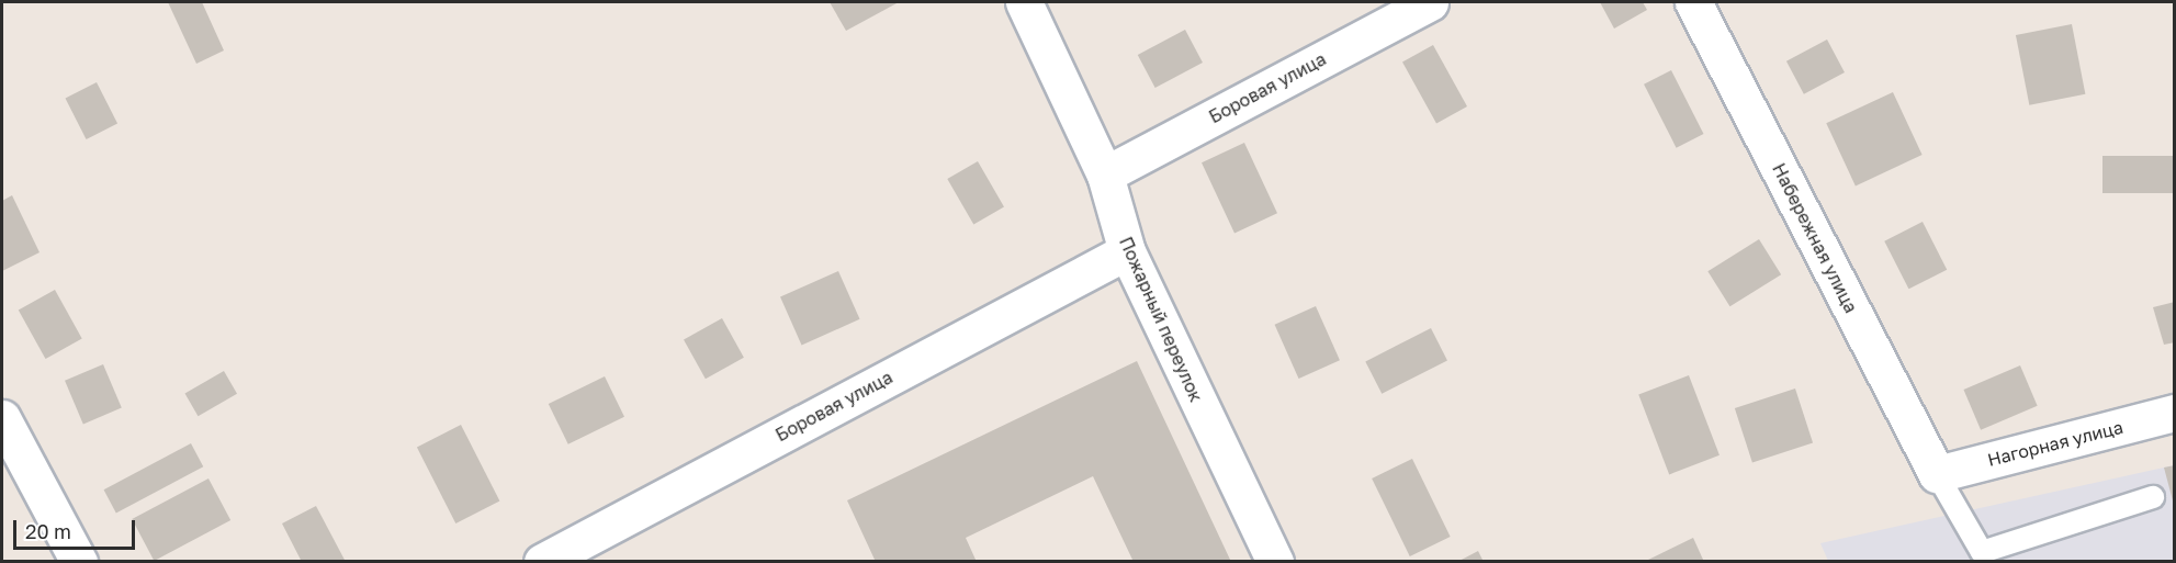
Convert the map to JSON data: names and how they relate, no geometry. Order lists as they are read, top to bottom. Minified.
{"streets":{"street":["Боровая улица","Набережная улица","Пожарный переулок","Нагорная улица"]},"crossings":[["Боровая улица","Пожарный переулок"],["Набережная улица","Нагорная улица"]],"scale_bar":"20 m"}
